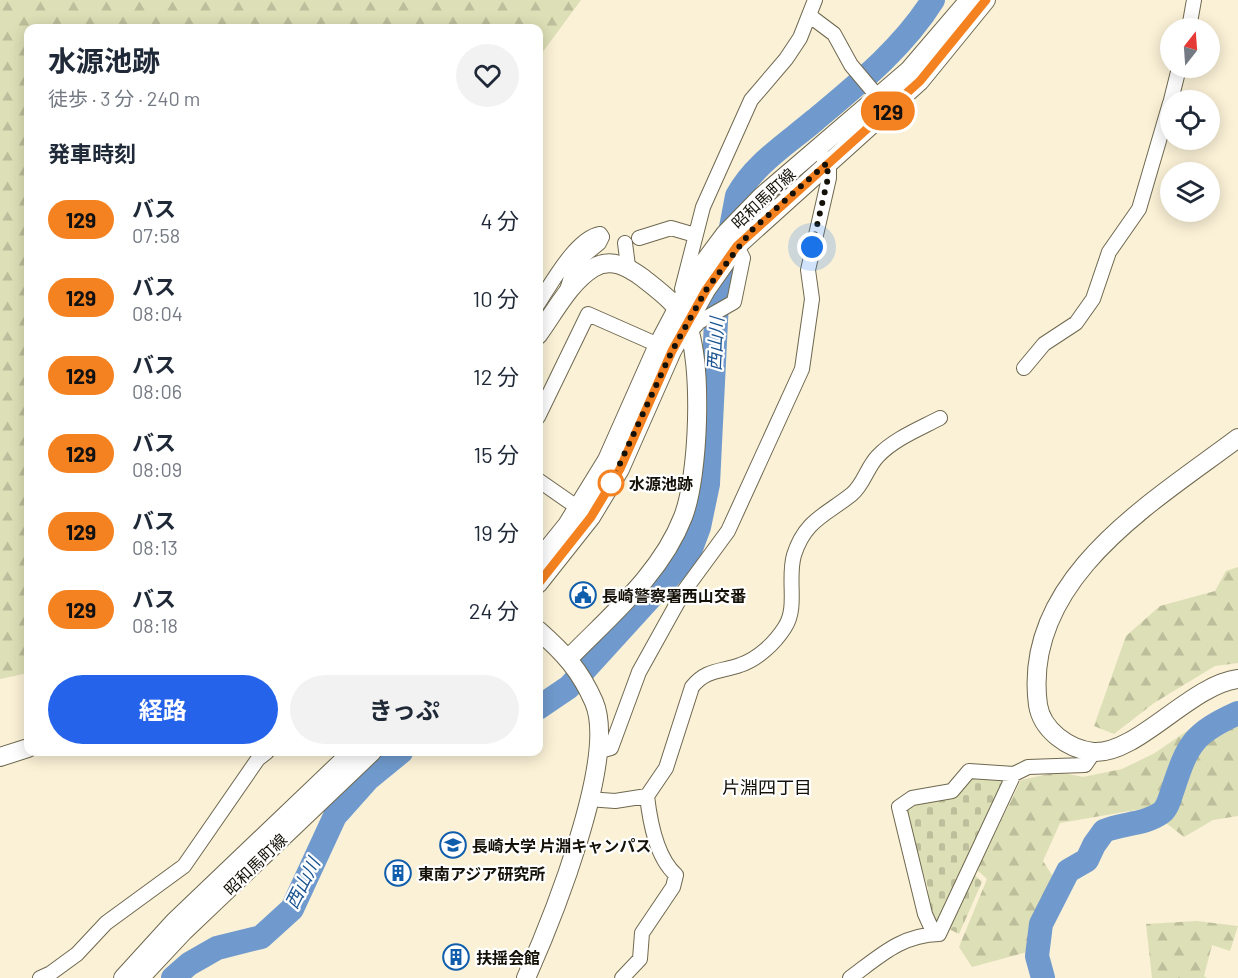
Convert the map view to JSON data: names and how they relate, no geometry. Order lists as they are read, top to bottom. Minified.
{"streets":{"main road":["昭和馬町線"]},"districts":["片淵四丁目"],"water":["西山川"],"places":{"other":["水源池跡"],"public building":["長崎警察署西山交番"],"school or university":["長崎大学 片淵キャンパス"],"building":["東南アジア研究所","扶揺会館"]},"lines":["bus line 129"],"north":"top","page":{"on_map":"129","heading":[["水源池跡","徒歩 · 3 分 · 240 m"],"発車時刻"],"list":[{"mark":"129","name":"バス","note":"07:58","value":"4 分"},{"mark":"129","name":"バス","note":"08:04","value":"10 分"},{"mark":"129","name":"バス","note":"08:06","value":"12 分"},{"mark":"129","name":"バス","note":"08:09","value":"15 分"},{"mark":"129","name":"バス","note":"08:13","value":"19 分"},{"mark":"129","name":"バス","note":"08:18","value":"24 分"}],"buttons":["経路","きっぷ"]}}
